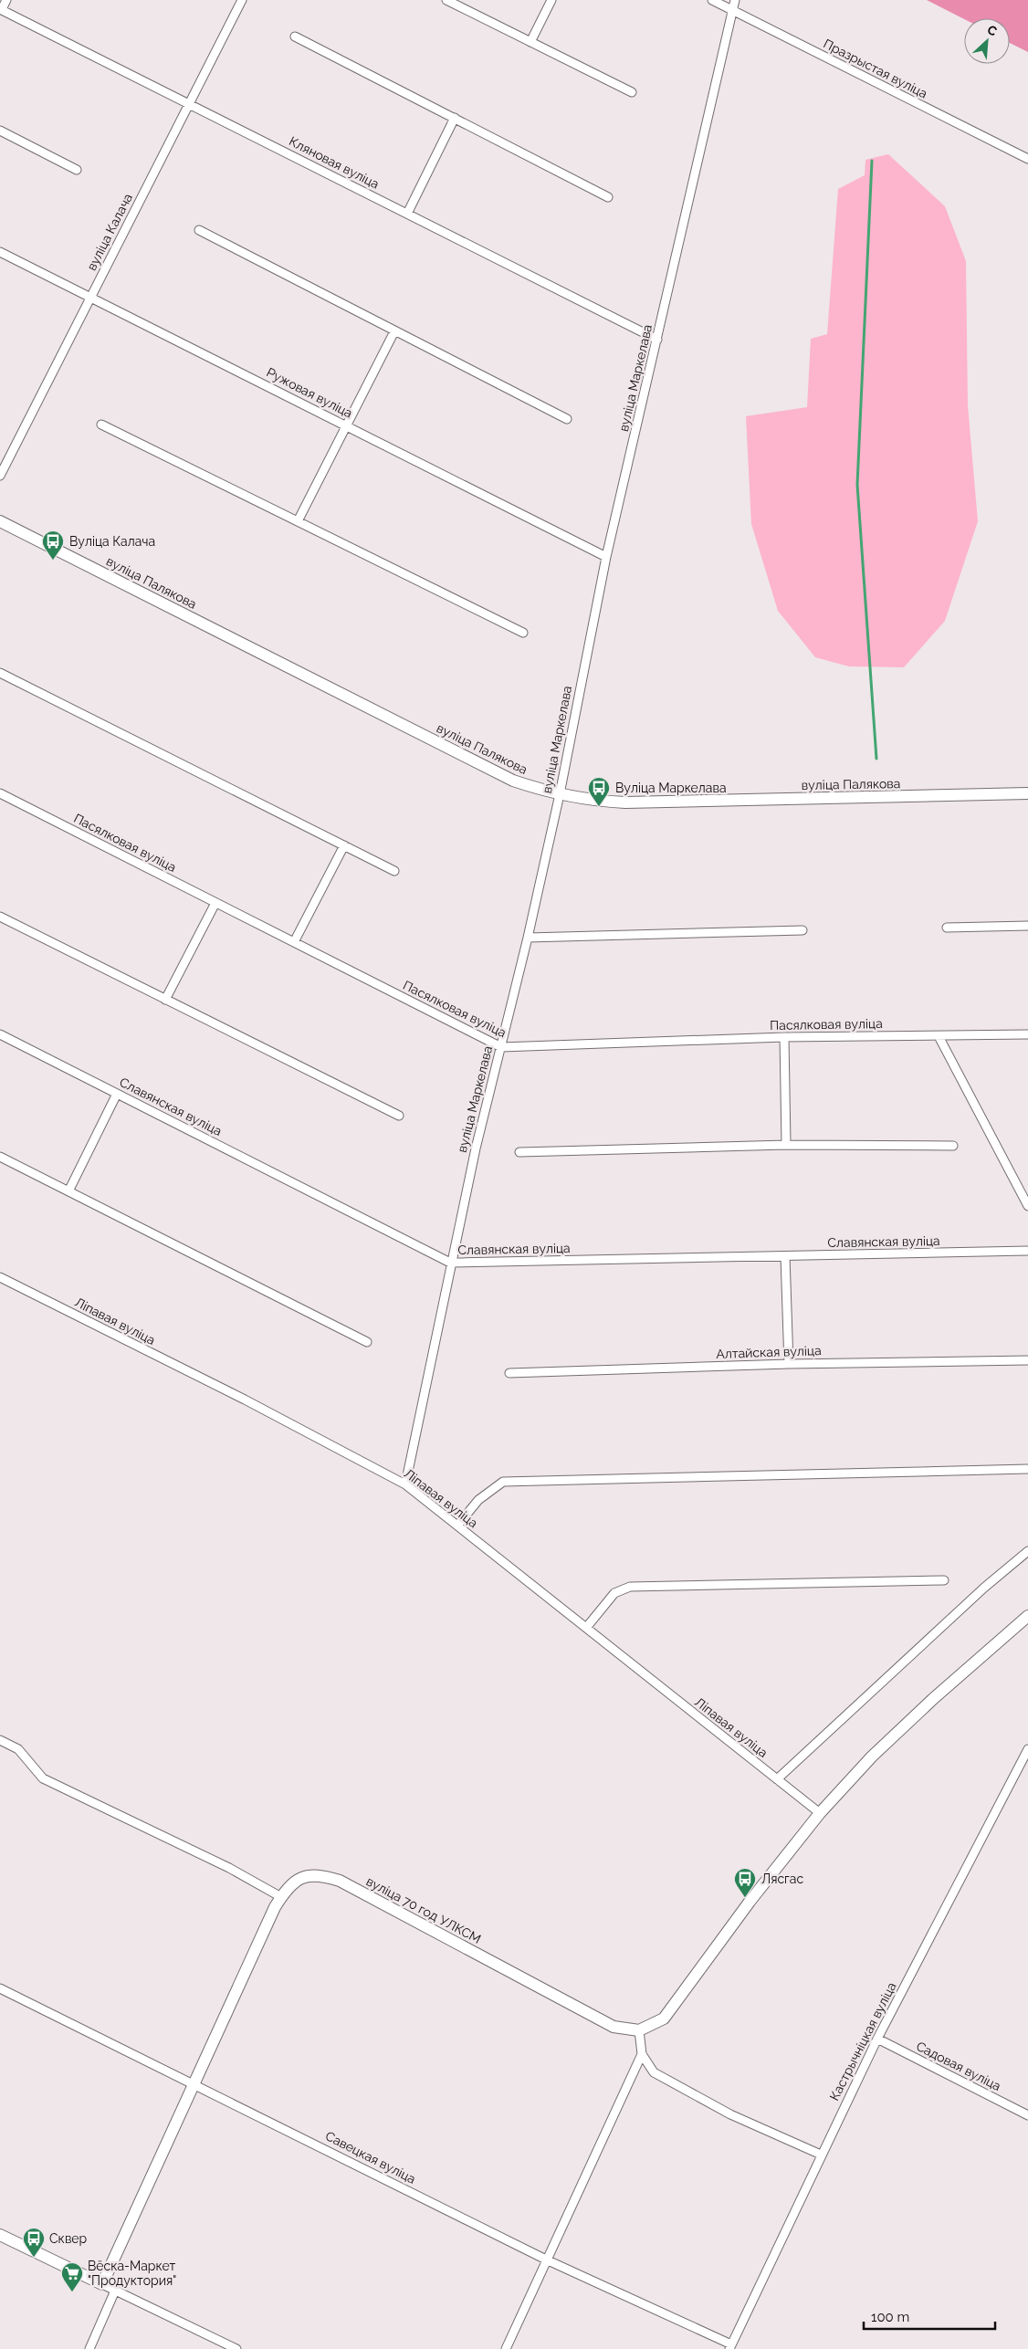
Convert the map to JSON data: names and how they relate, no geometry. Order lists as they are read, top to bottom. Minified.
{"streets":{"street":["Празрыстая вуліца","Кляновая вуліца","вуліца Калача","вуліца Маркелава","Ружовая вуліца","вуліца Палякова","Пасялковая вуліца","Славянская вуліца","Ліпавая вуліца","Алтайская вуліца","вуліца 70 год УЛКСМ","Кастрычніцкая вуліца","Садовая вуліца","Савецкая вуліца"]},"crossings":[["Празрыстая вуліца","вуліца Маркелава"],["Кляновая вуліца","вуліца Калача"],["Кляновая вуліца","вуліца Маркелава"],["вуліца Калача","Ружовая вуліца"],["вуліца Маркелава","Ружовая вуліца"],["вуліца Маркелава","вуліца Палякова"],["вуліца Маркелава","Пасялковая вуліца"],["вуліца Маркелава","Славянская вуліца"],["вуліца Маркелава","Ліпавая вуліца"],["вуліца 70 год УЛКСМ","Савецкая вуліца"],["Кастрычніцкая вуліца","Садовая вуліца"],["Кастрычніцкая вуліца","Савецкая вуліца"]],"places":{"bus stop":["Вуліца Калача","Вуліца Маркелава","Лясгас","Сквер"],"supermarket":["Вёска-Маркет \"Продуктория\""]},"scale_bar":"100 m","north":"top right"}
